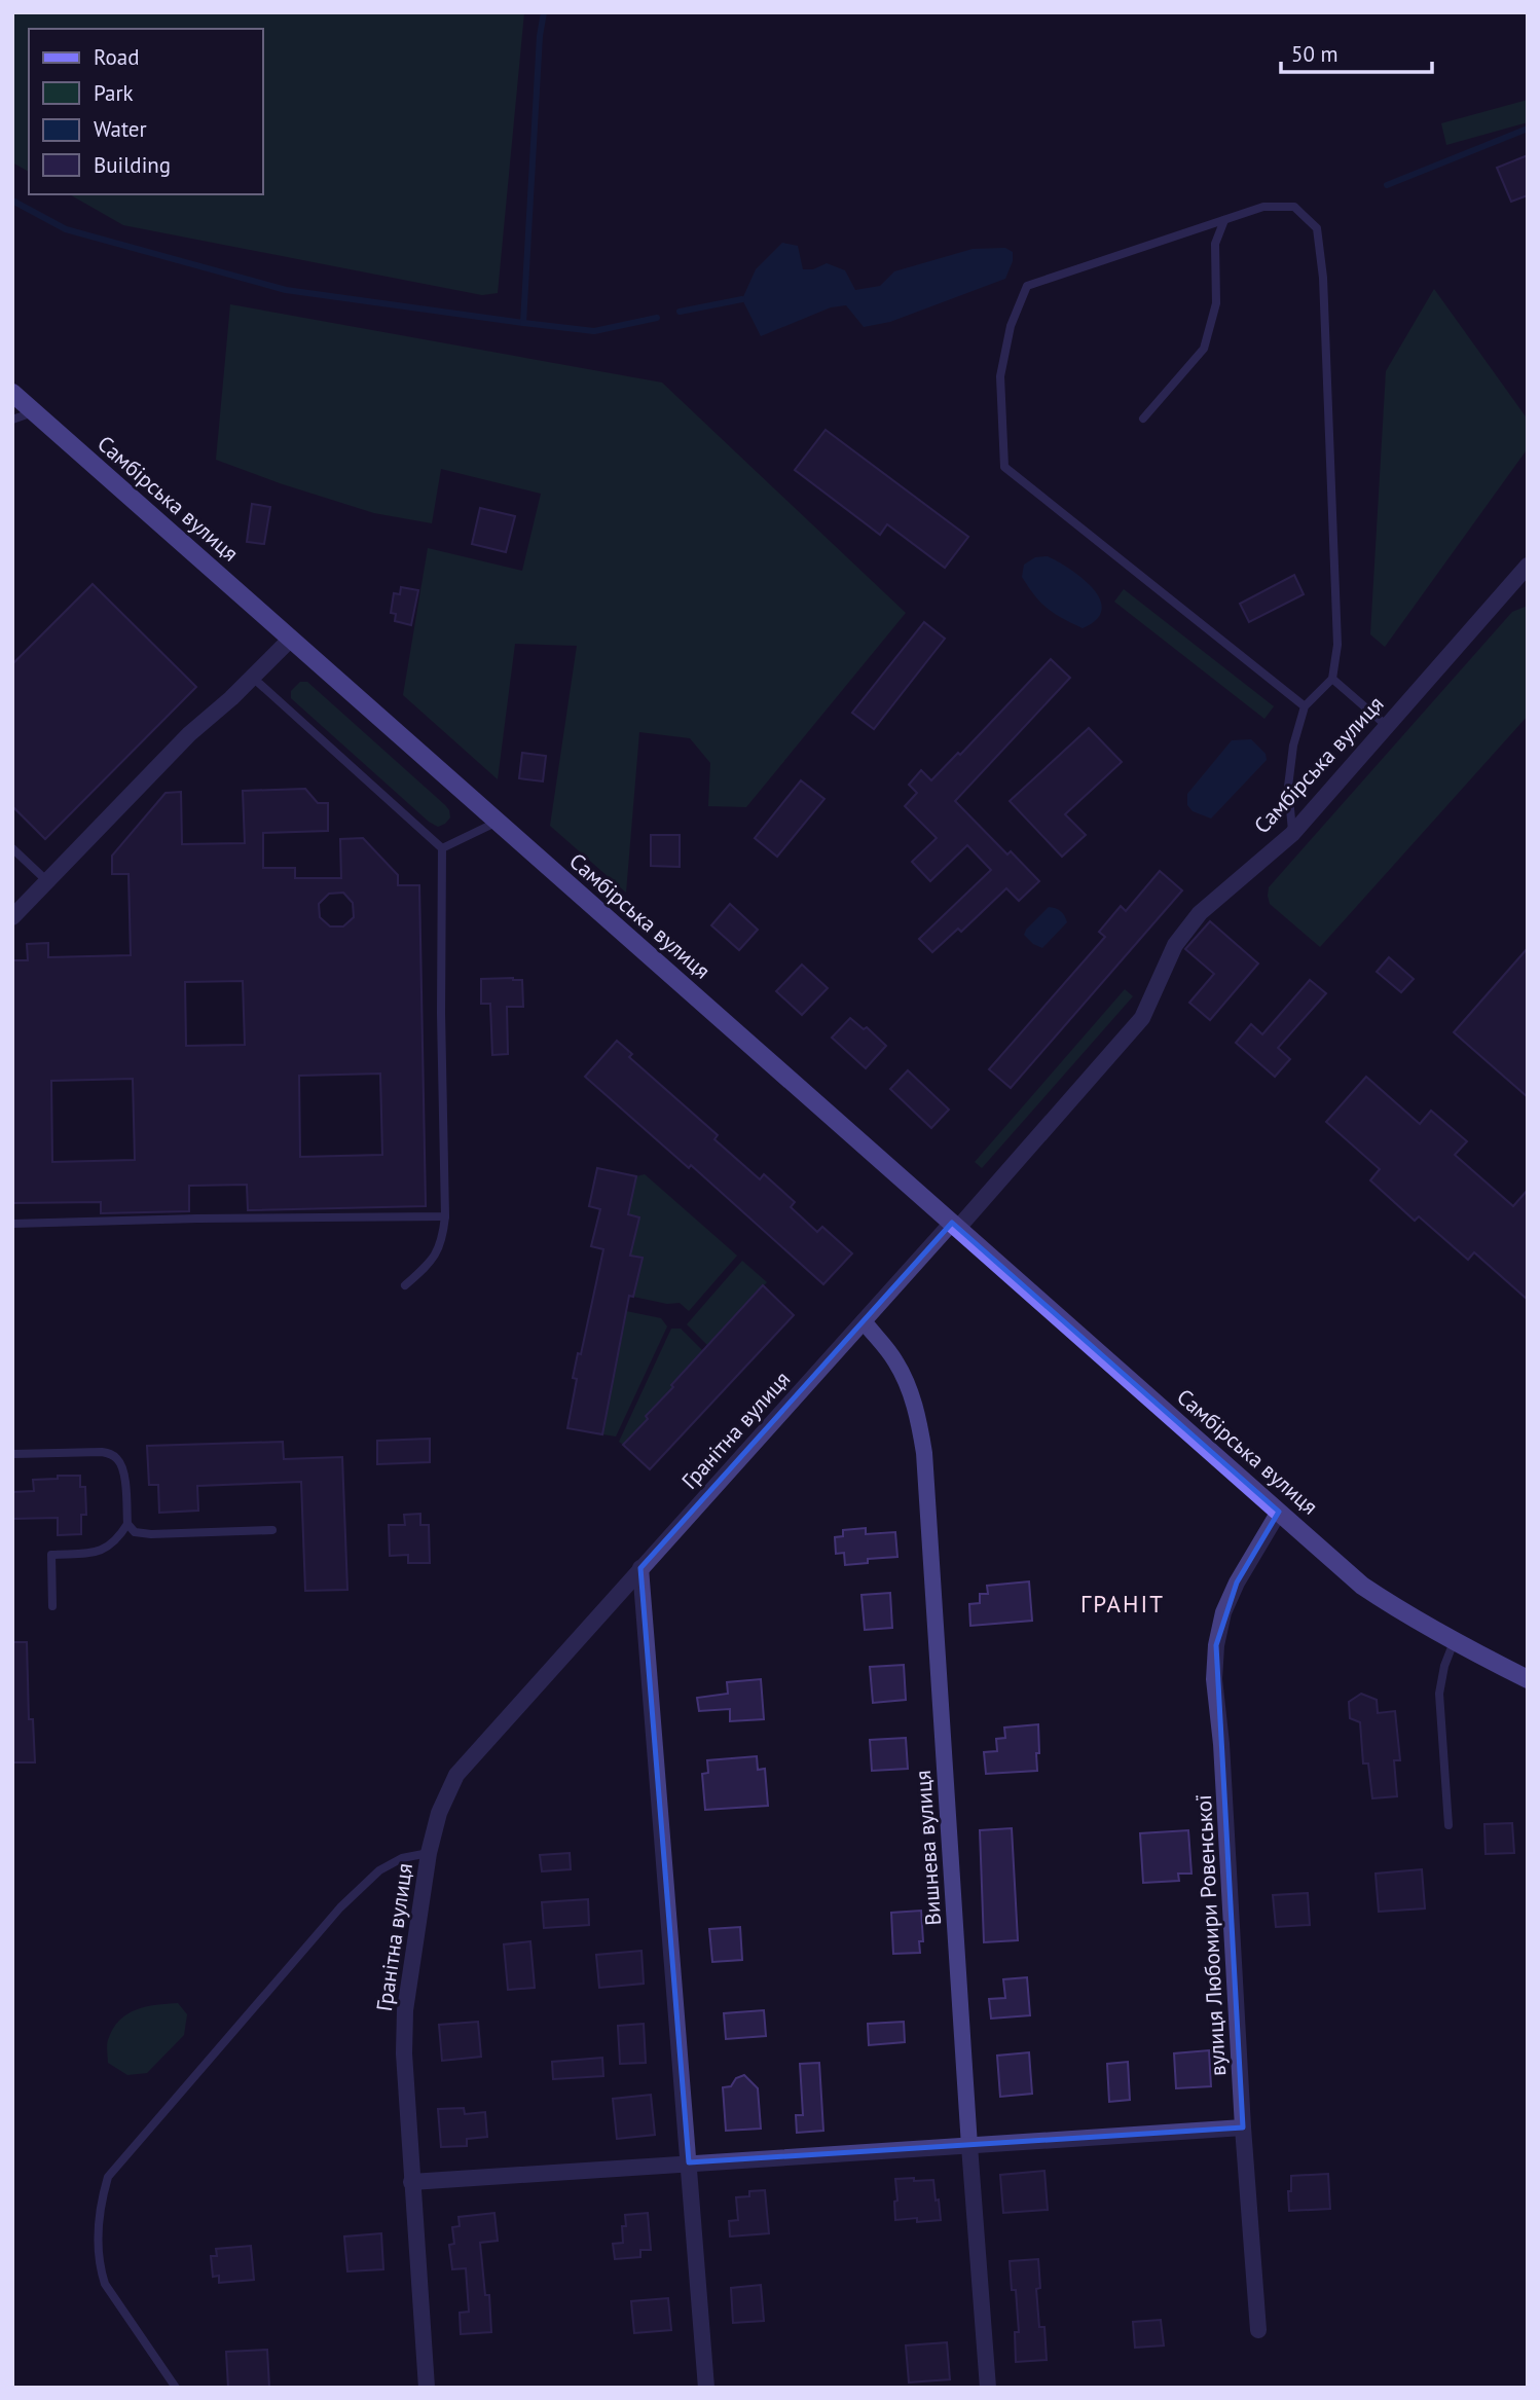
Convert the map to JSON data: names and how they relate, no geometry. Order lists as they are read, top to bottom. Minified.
{"streets":{"main road":["Самбірська вулиця"],"street":["Гранітна вулиця","Вишнева вулиця","вулиця Любомири Ровенської"]},"crossings":[["Самбірська вулиця","Гранітна вулиця"],["Самбірська вулиця","вулиця Любомири Ровенської"],["Гранітна вулиця","Вишнева вулиця"]],"districts":["ГРАНІТ"],"legend":["Road","Park","Water","Building"],"scale_bar":"50 m"}
